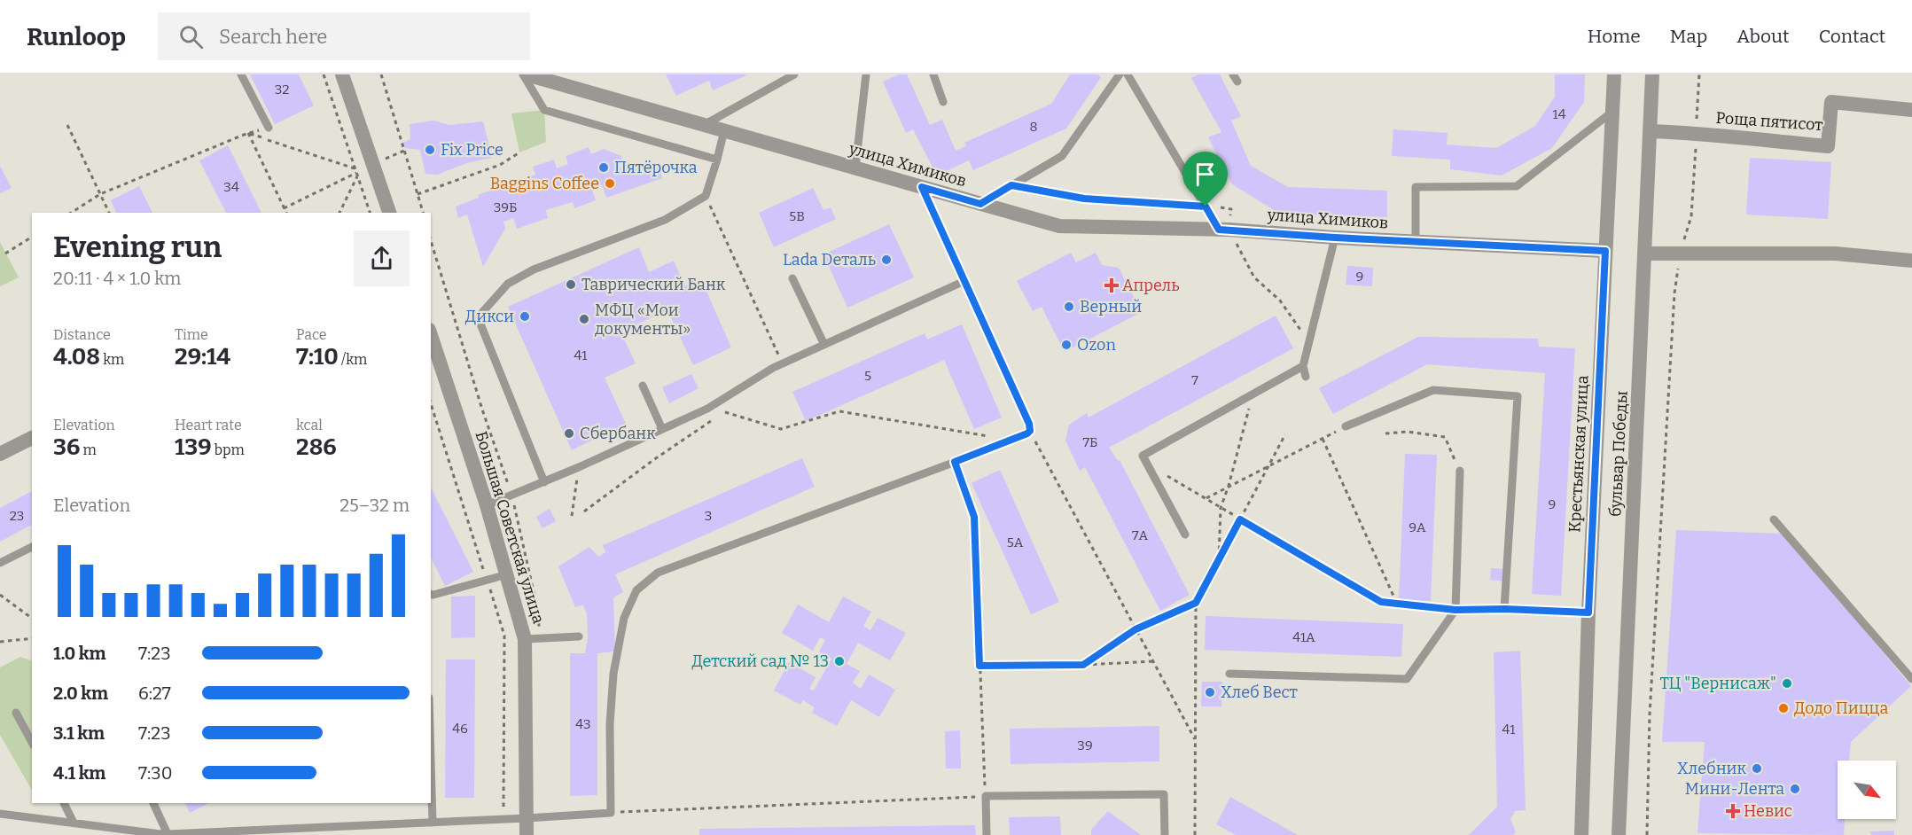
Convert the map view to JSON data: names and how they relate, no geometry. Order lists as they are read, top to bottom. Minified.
{"streets":{"street":["Роща пятисот","улица Химиков","Крестьянская улица","бульвар Победы","Большая Советская улица"]},"crossings":[["Роща пятисот","бульвар Победы"],["улица Химиков","Крестьянская улица"]],"places":{"other":["Fix Price","Пятёрочка","Baggins Coffee","Lada Dеталь","Таврический Банк","Верный","Дикси","МФЦ «Мои документы»","Ozon","Сбербанк","Детский сад № 13","ТЦ \"Вернисаж\"","Хлеб Вест","Додо Пицца","Хлебник","Мини-Лента"],"health":["Апрель","Невис"]},"house_numbers":["32","14","8","34","39Б","5В","9","41","5","7","7Б","9","23","3","9А","7А","5А","41А","43","46","41","39"],"north":"bottom right","page":{"header":"Runloop","search":"Search here","nav":["Home","Map","About","Contact"],"heading":["Evening run","20:11 · 4 × 1.0 km"],"stats":[["Distance","4.08 km"],["Time","29:14"],["Pace","7:10 /km"],["Elevation","36 m"],["Heart rate","139 bpm"],["kcal","286"]],"chart":["Elevation","25–32 m"],"list":[{"name":"1.0 km","note":"7:23"},{"name":"2.0 km","note":"6:27"},{"name":"3.1 km","note":"7:23"},{"name":"4.1 km","note":"7:30"}]}}
